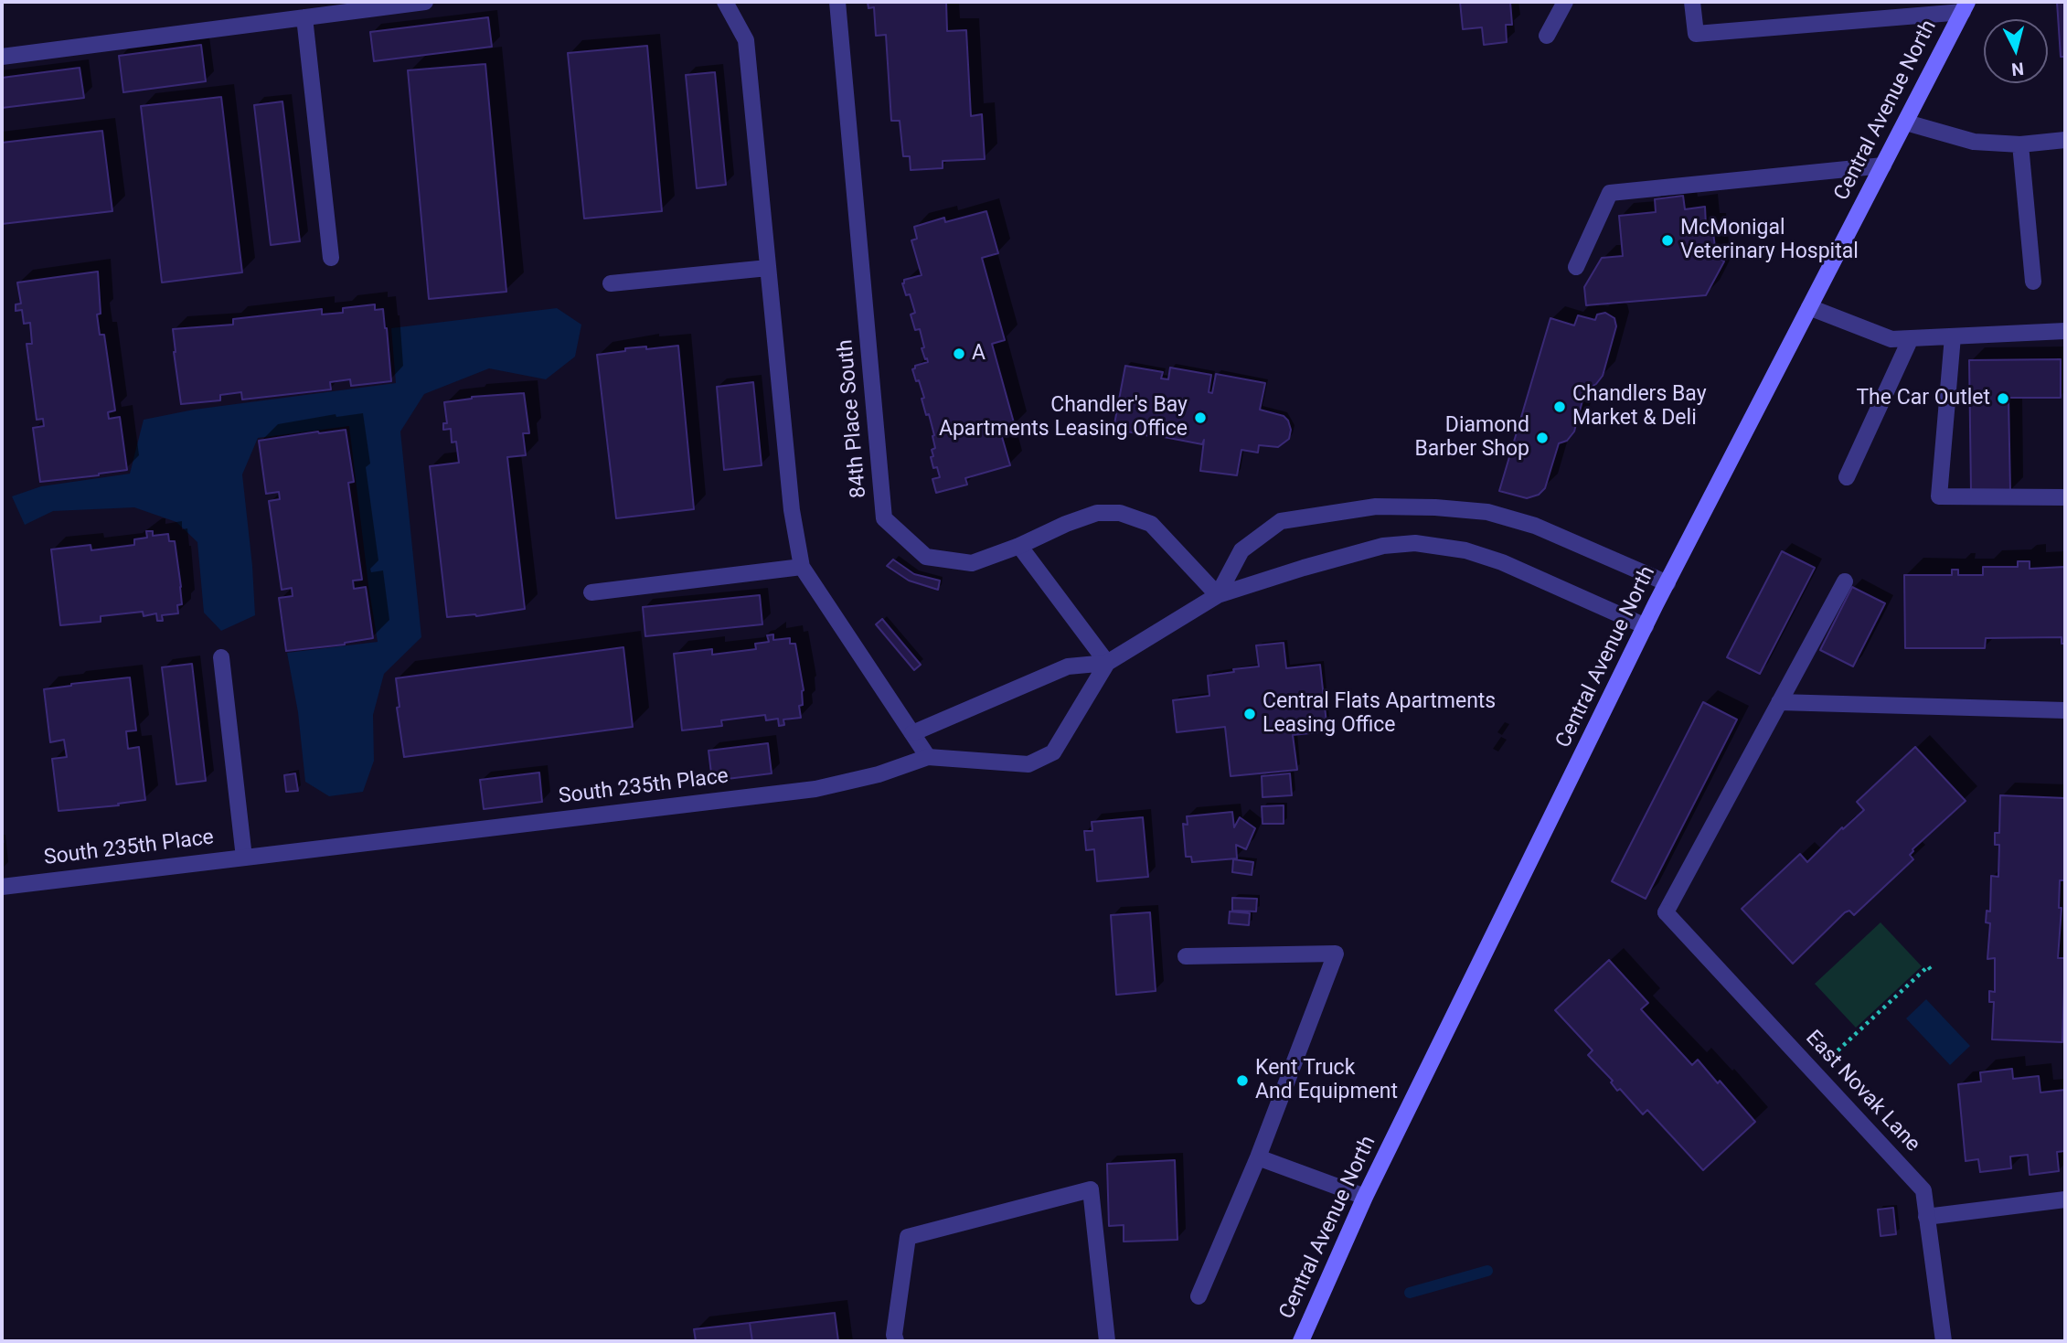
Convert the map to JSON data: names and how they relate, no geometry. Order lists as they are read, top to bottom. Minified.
{"streets":{"main road":["Central Avenue North"],"street":["84th Place South","South 235th Place","East Novak Lane"]},"crossings":[["Central Avenue North","South 235th Place"],["84th Place South","South 235th Place"]],"places":["McMonigal Veterinary Hospital","A","The Car Outlet","Chandlers Bay Market & Deli","Chandler's Bay Apartments Leasing Office","Diamond Barber Shop","Central Flats Apartments Leasing Office","Kent Truck And Equipment"],"north":"bottom"}
